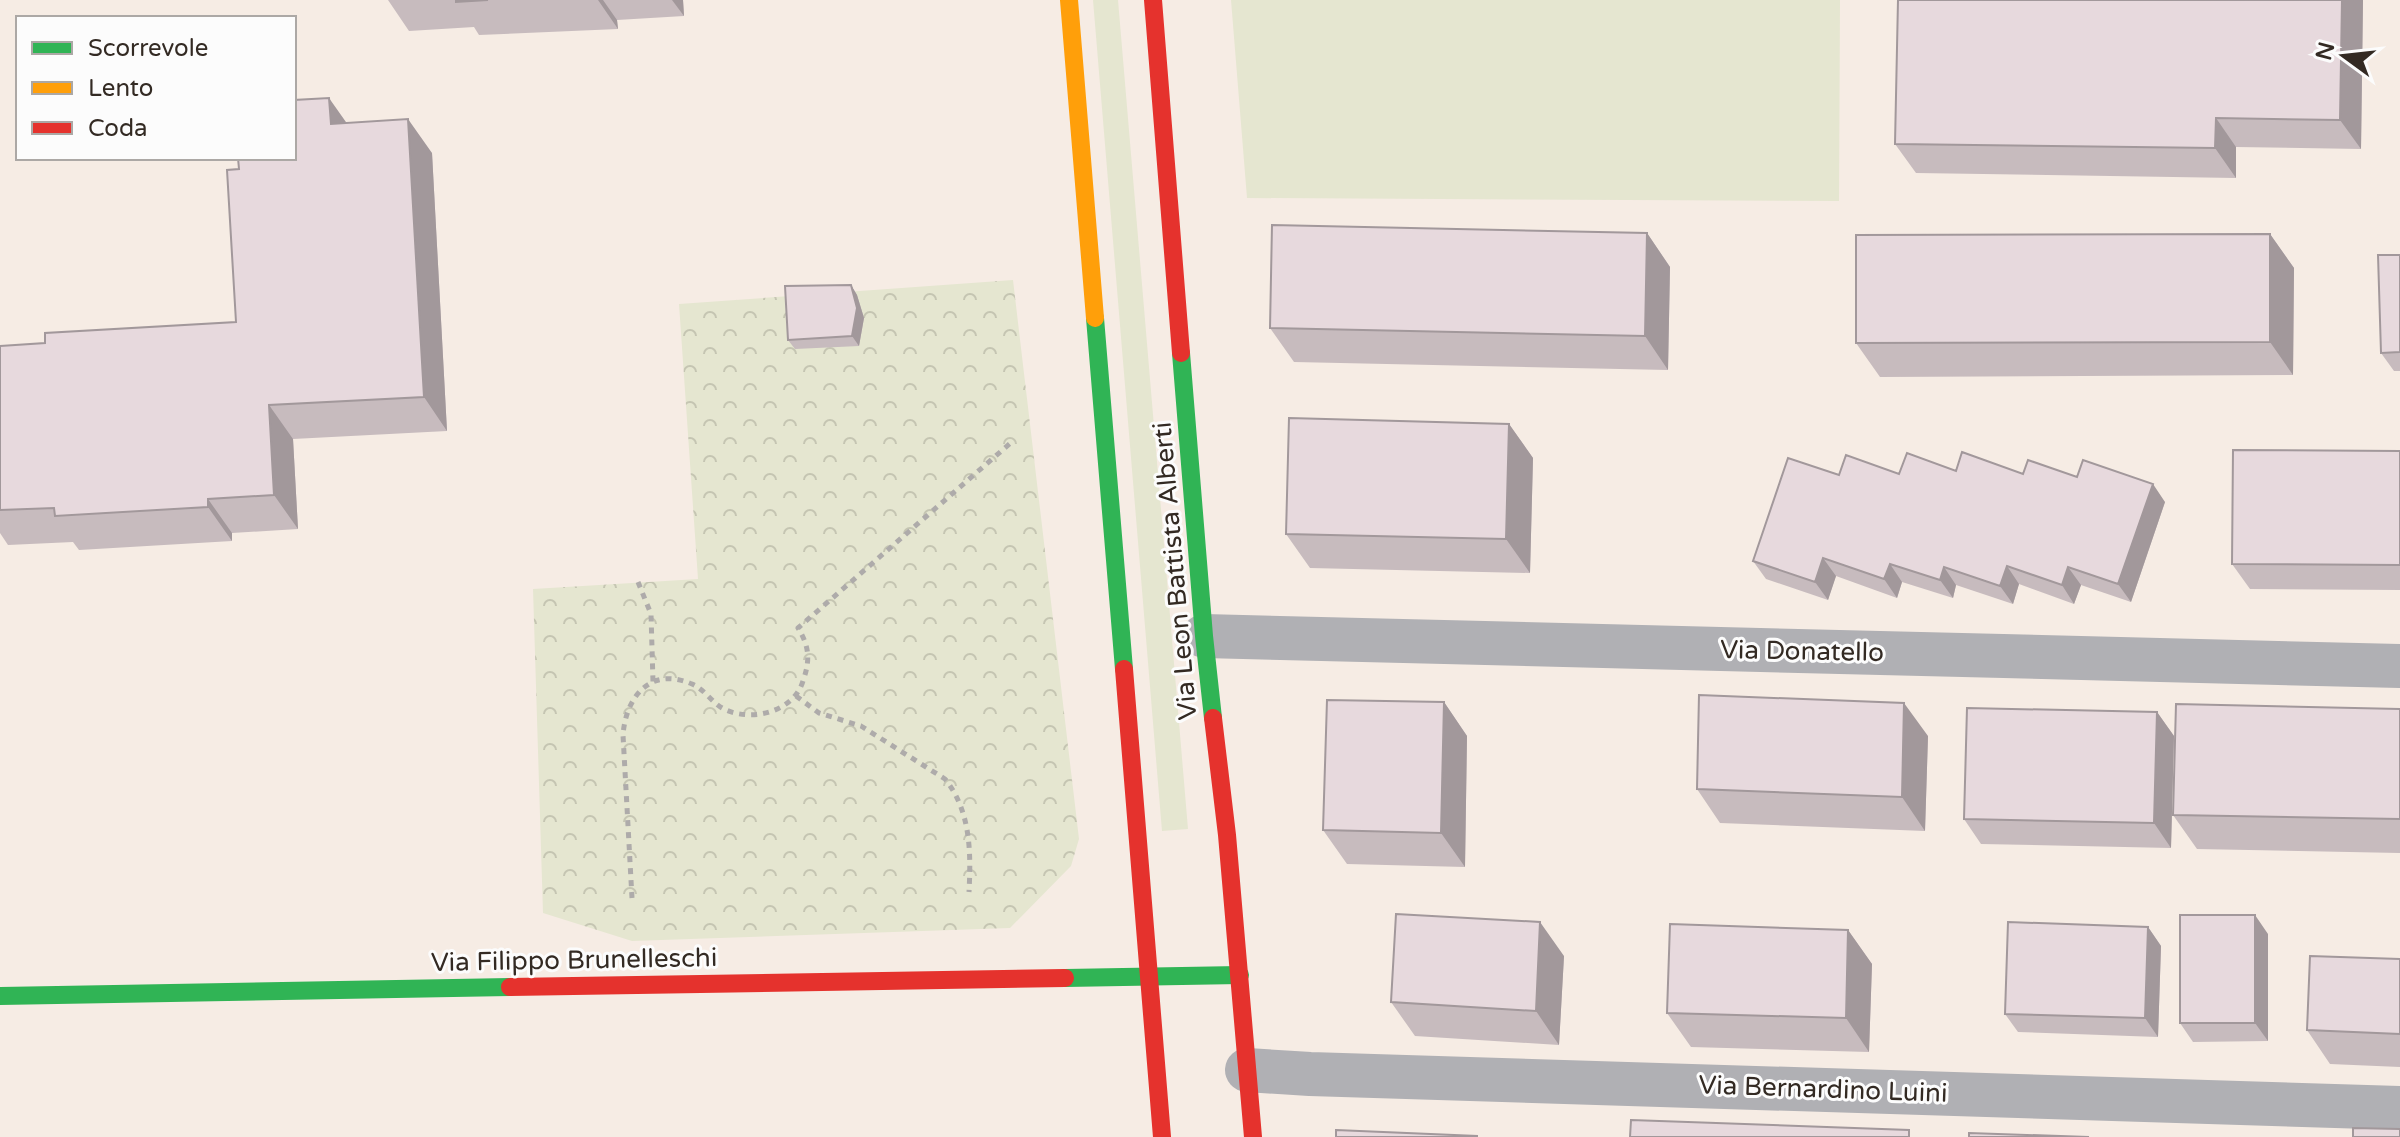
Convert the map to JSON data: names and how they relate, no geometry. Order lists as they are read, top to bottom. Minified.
{"streets":{"street":["Via Leon Battista Alberti","Via Donatello","Via Filippo Brunelleschi","Via Bernardino Luini"]},"crossings":[["Via Leon Battista Alberti","Via Donatello"],["Via Leon Battista Alberti","Via Filippo Brunelleschi"],["Via Leon Battista Alberti","Via Bernardino Luini"]],"legend":["Scorrevole","Lento","Coda"],"north":"left"}
